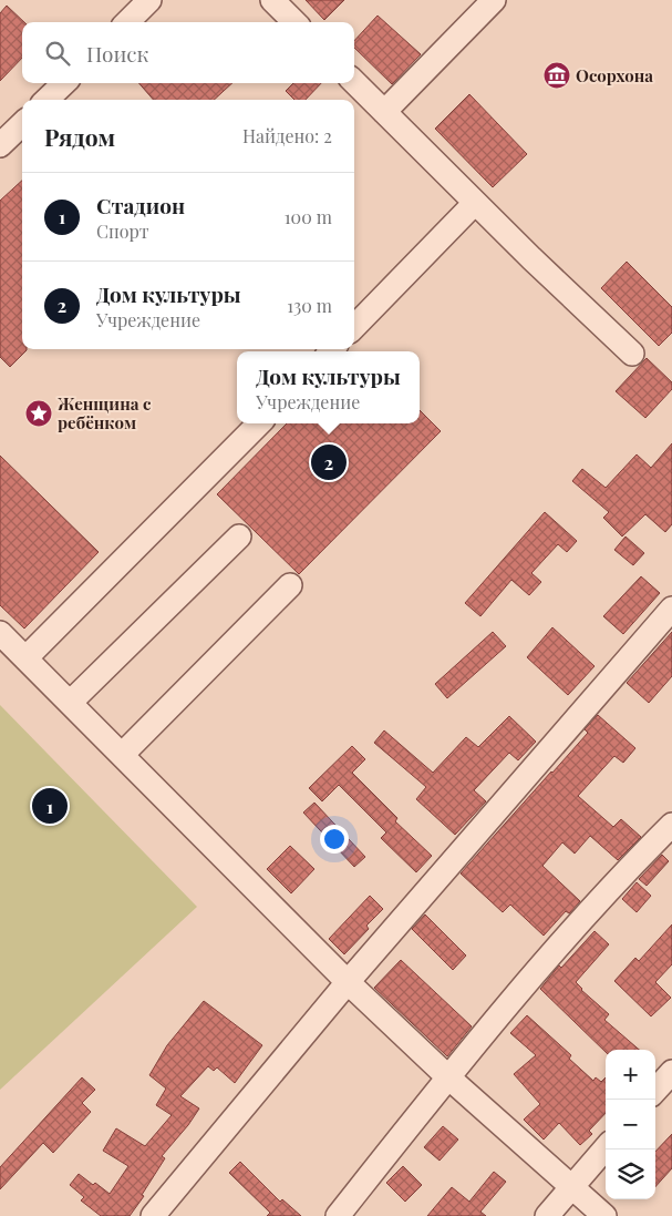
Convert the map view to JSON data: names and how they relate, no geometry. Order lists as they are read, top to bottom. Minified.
{"places":{"museum":["Осорхона"],"place":["Женщина с ребёнком"]},"page":{"search":"Поиск","heading":["Рядом","Найдено: 2"],"list":[{"mark":"1","name":"Стадион","note":"Спорт","value":"100 m"},{"mark":"2","name":"Дом культуры","note":"Учреждение","value":"130 m"}],"popup":["Дом культуры","Учреждение"],"pins":["2","1"],"map_buttons":["+","−"]}}
